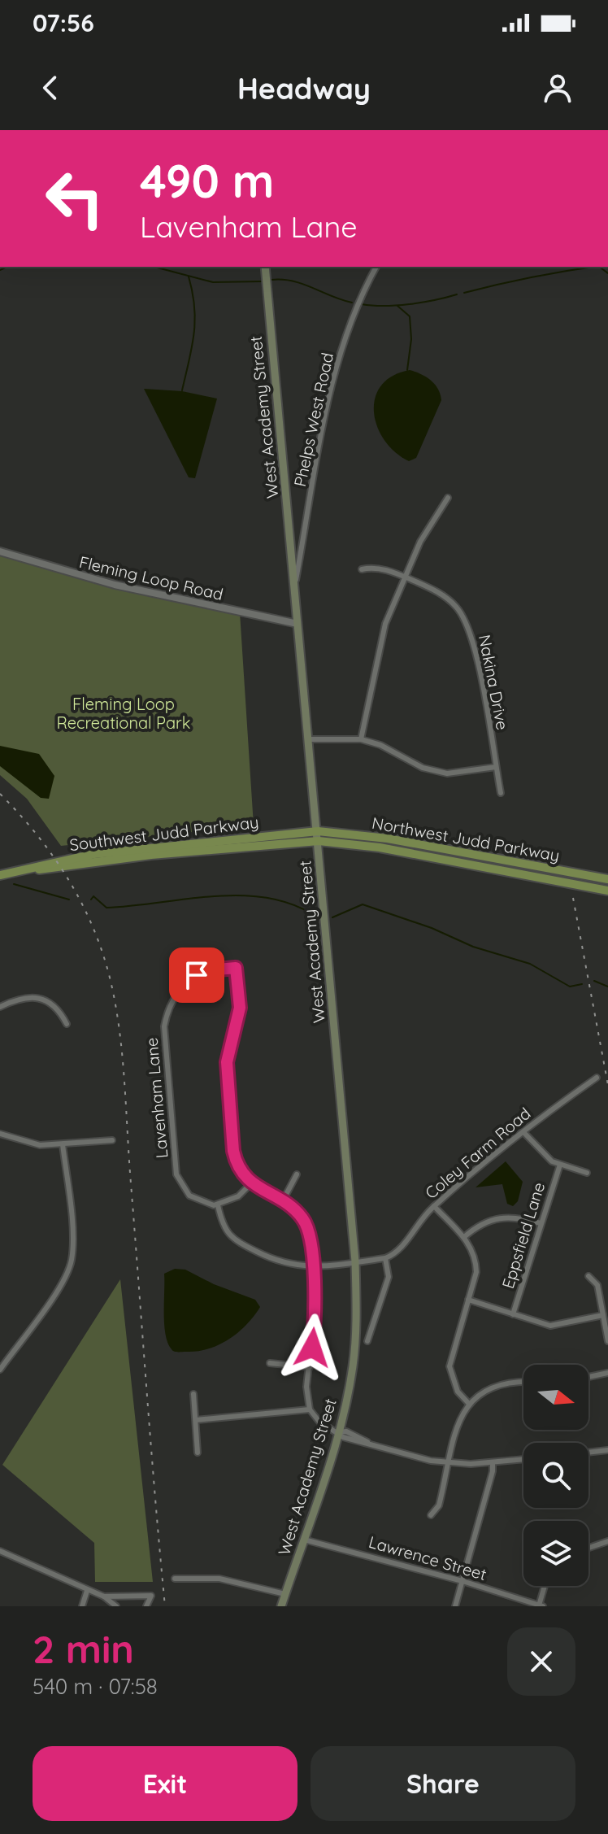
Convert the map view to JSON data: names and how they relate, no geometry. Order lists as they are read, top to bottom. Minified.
{"streets":{"highway":["Southwest Judd Parkway","Northwest Judd Parkway"],"main road":["West Academy Street"],"street":["Phelps West Road","Fleming Loop Road","Nakina Drive","Lavenham Lane","Coley Farm Road","Eppsfield Lane","Lawrence Street"]},"crossings":[["West Academy Street","Phelps West Road"],["West Academy Street","Fleming Loop Road"],["West Academy Street","Southwest Judd Parkway"],["West Academy Street","Northwest Judd Parkway"],["West Academy Street","Lawrence Street"],["Southwest Judd Parkway","Northwest Judd Parkway"]],"parks":["Fleming Loop Recreational Park"],"north":"right","page":{"status":"07:56","header":"Headway","turn":["490 m","Lavenham Lane"],"heading":["2 min","540 m · 07:58"],"buttons":["Exit","Share"]}}
